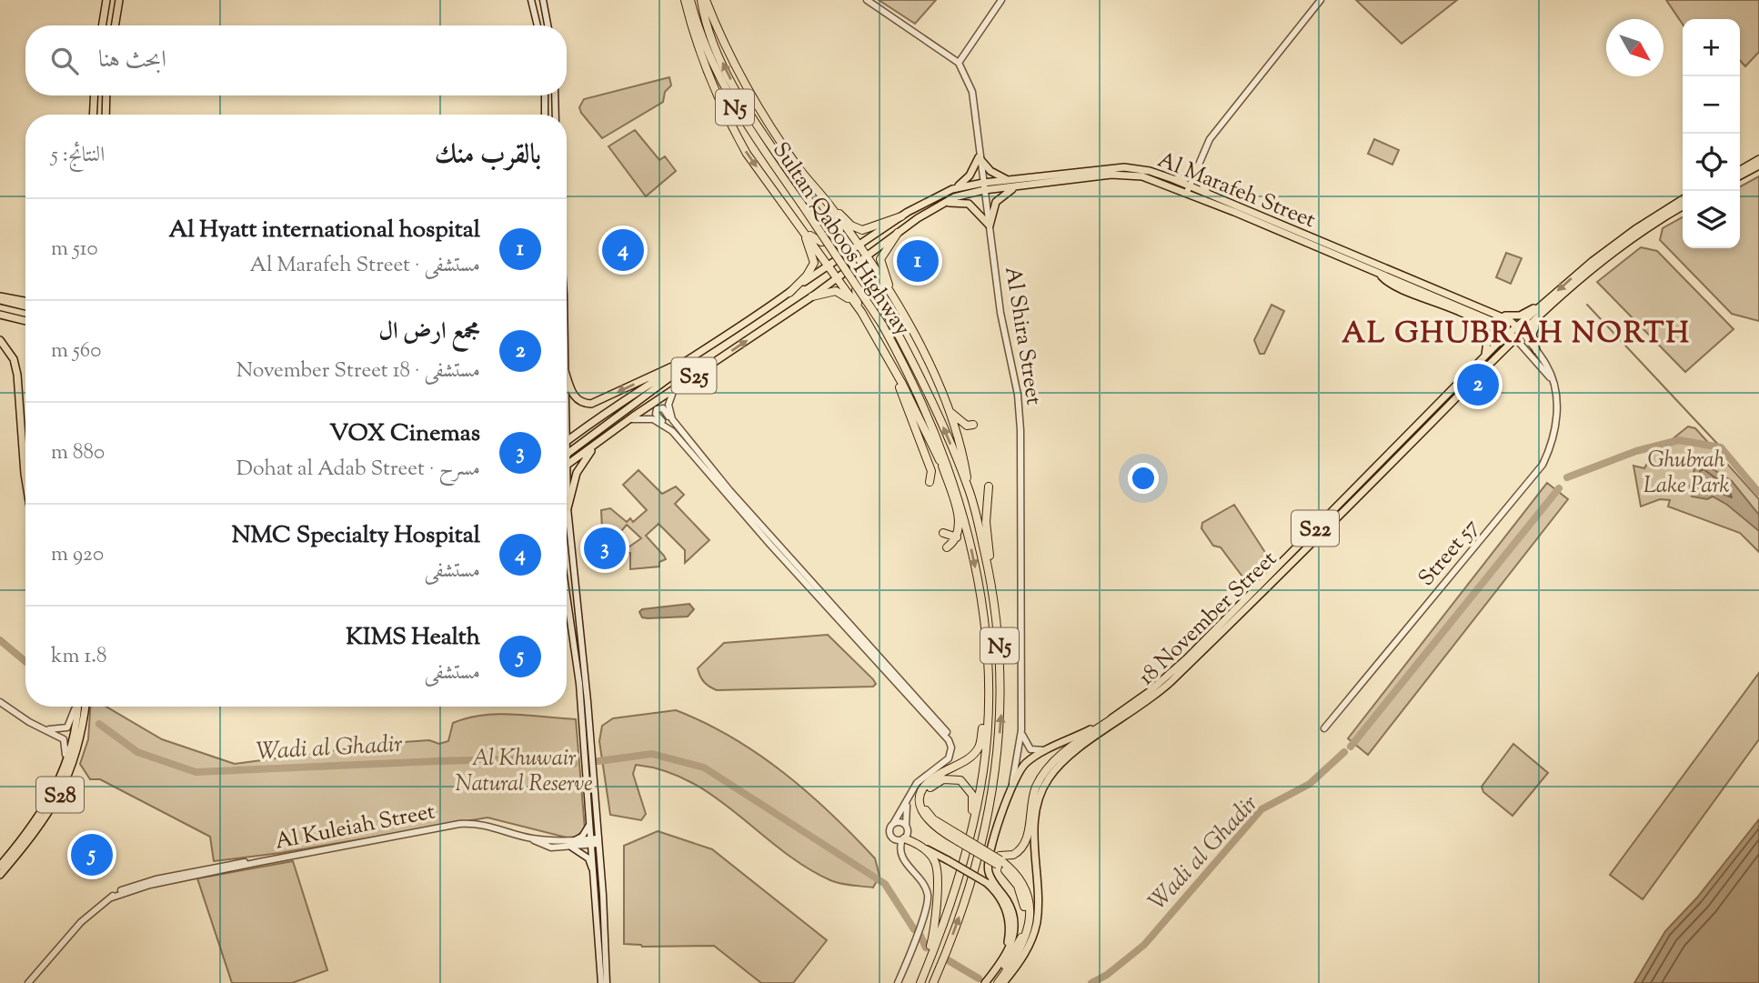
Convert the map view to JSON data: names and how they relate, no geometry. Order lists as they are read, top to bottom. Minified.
{"streets":{"highway":["N5","Sultan Qaboos Highway"],"main road":["Al Marafeh Street","S25","S22","18 November Street","S28"],"street":["Al Shira Street","Street 57","Al Kuleiah Street"]},"crossings":[["Al Marafeh Street","Al Shira Street"],["Al Marafeh Street","S25"],["Al Marafeh Street","Street 57"],["Al Marafeh Street","18 November Street"],["Al Shira Street","18 November Street"],["Street 57","18 November Street"]],"districts":["AL GHUBRAH NORTH"],"water":["Wadi al Ghadir"],"parks":["Ghubrah Lake Park","Al Khuwair Natural Reserve"],"north":"bottom right","page":{"map_buttons":["+","−"],"search":"ابحث هنا","heading":["بالقرب منك","النتائج: 5"],"list":[{"mark":"1","name":"Al Hyatt international hospital","note":"مستشفى · Al Marafeh Street","value":"510 m"},{"mark":"2","name":"مجمع ارض ال","note":"مستشفى · 18 November Street","value":"560 m"},{"mark":"3","name":"VOX Cinemas","note":"مسرح · Dohat al Adab Street","value":"880 m"},{"mark":"4","name":"NMC Specialty Hospital","note":"مستشفى","value":"920 m"},{"mark":"5","name":"KIMS Health","note":"مستشفى","value":"1.8 km"}],"pins":["4","1","2","3","5"]}}
